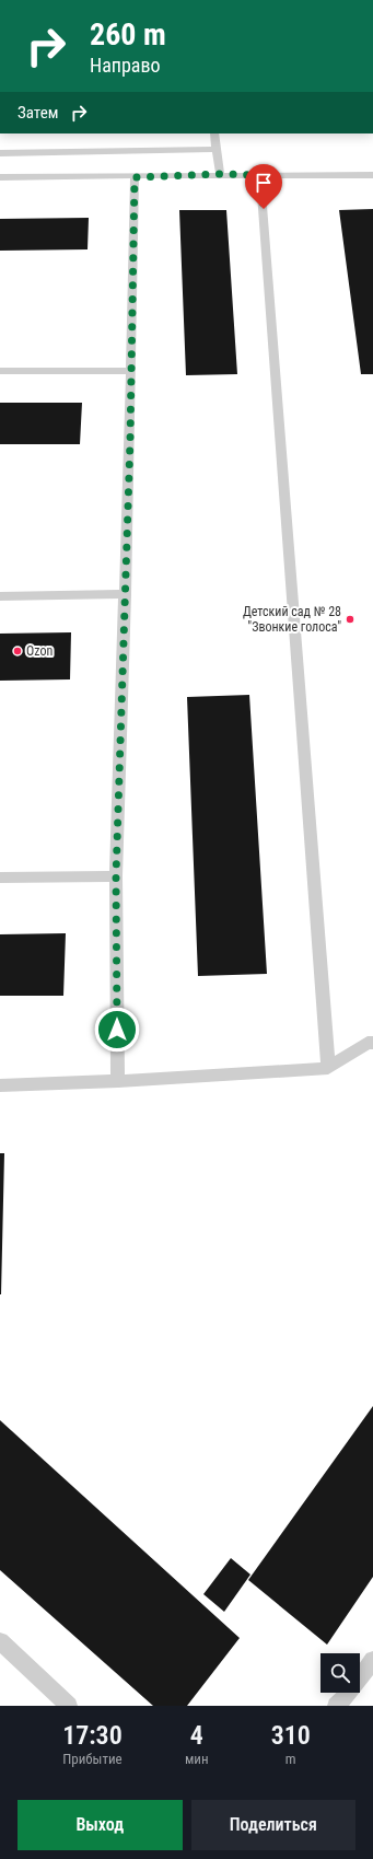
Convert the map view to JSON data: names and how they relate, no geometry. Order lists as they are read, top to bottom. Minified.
{"places":["Детский сад № 28 \"Звонкие голоса\"","Ozon"],"page":{"turn":["260 m","Направо"],"then":"Затем","eta":["17:30","Прибытие","4","мин","310","m"],"buttons":["Выход","Поделиться"]}}
